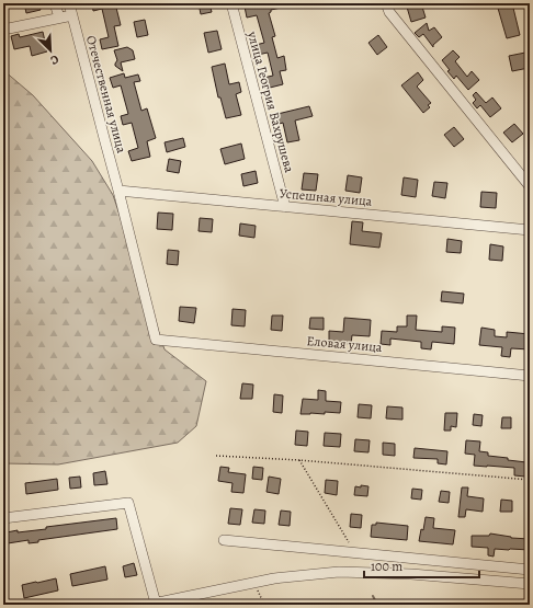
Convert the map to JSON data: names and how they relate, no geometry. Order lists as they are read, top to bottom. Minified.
{"streets":{"street":["Отечественная улица","улица Геогрия Вахрушева","Успешная улица","Еловая улица"]},"crossings":[["Отечественная улица","Успешная улица"],["Отечественная улица","Еловая улица"],["улица Геогрия Вахрушева","Успешная улица"]],"scale_bar":"100 m","north":"bottom right"}
